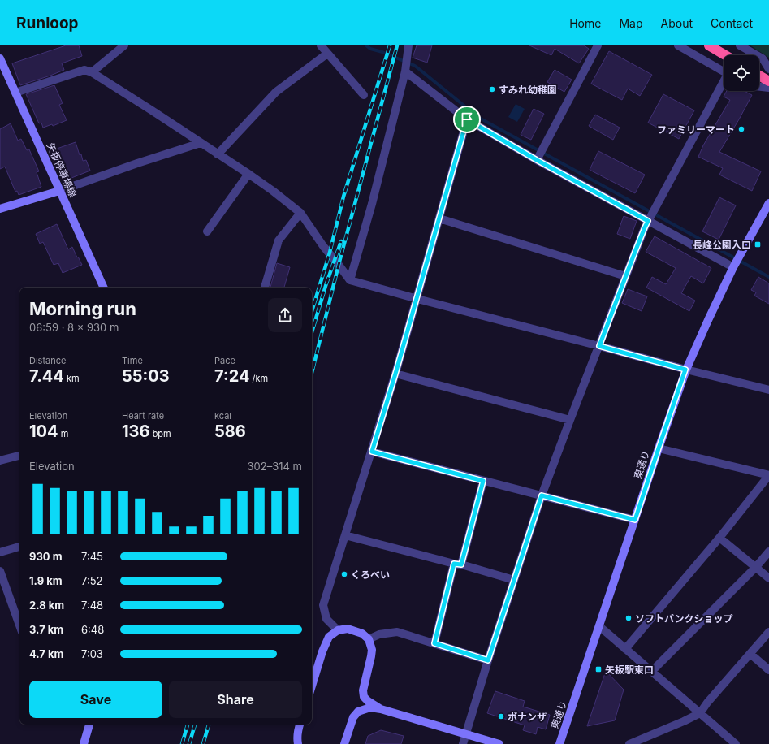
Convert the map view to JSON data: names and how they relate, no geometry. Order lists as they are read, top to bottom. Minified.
{"streets":{"street":["矢板停車場線","東通り"]},"places":{"other":["すみれ幼稚園","ファミリーマート","くろべい","ソフトバンクショップ","ボナンザ"],"transit":["長峰公園入口","矢板駅東口"]},"page":{"header":"Runloop","nav":["Home","Map","About","Contact"],"heading":["Morning run","06:59 · 8 × 930 m"],"stats":[["Distance","7.44 km"],["Time","55:03"],["Pace","7:24 /km"],["Elevation","104 m"],["Heart rate","136 bpm"],["kcal","586"]],"chart":["Elevation","302–314 m"],"list":[{"name":"930 m","note":"7:45"},{"name":"1.9 km","note":"7:52"},{"name":"2.8 km","note":"7:48"},{"name":"3.7 km","note":"6:48"},{"name":"4.7 km","note":"7:03"}],"buttons":["Save","Share"]}}
